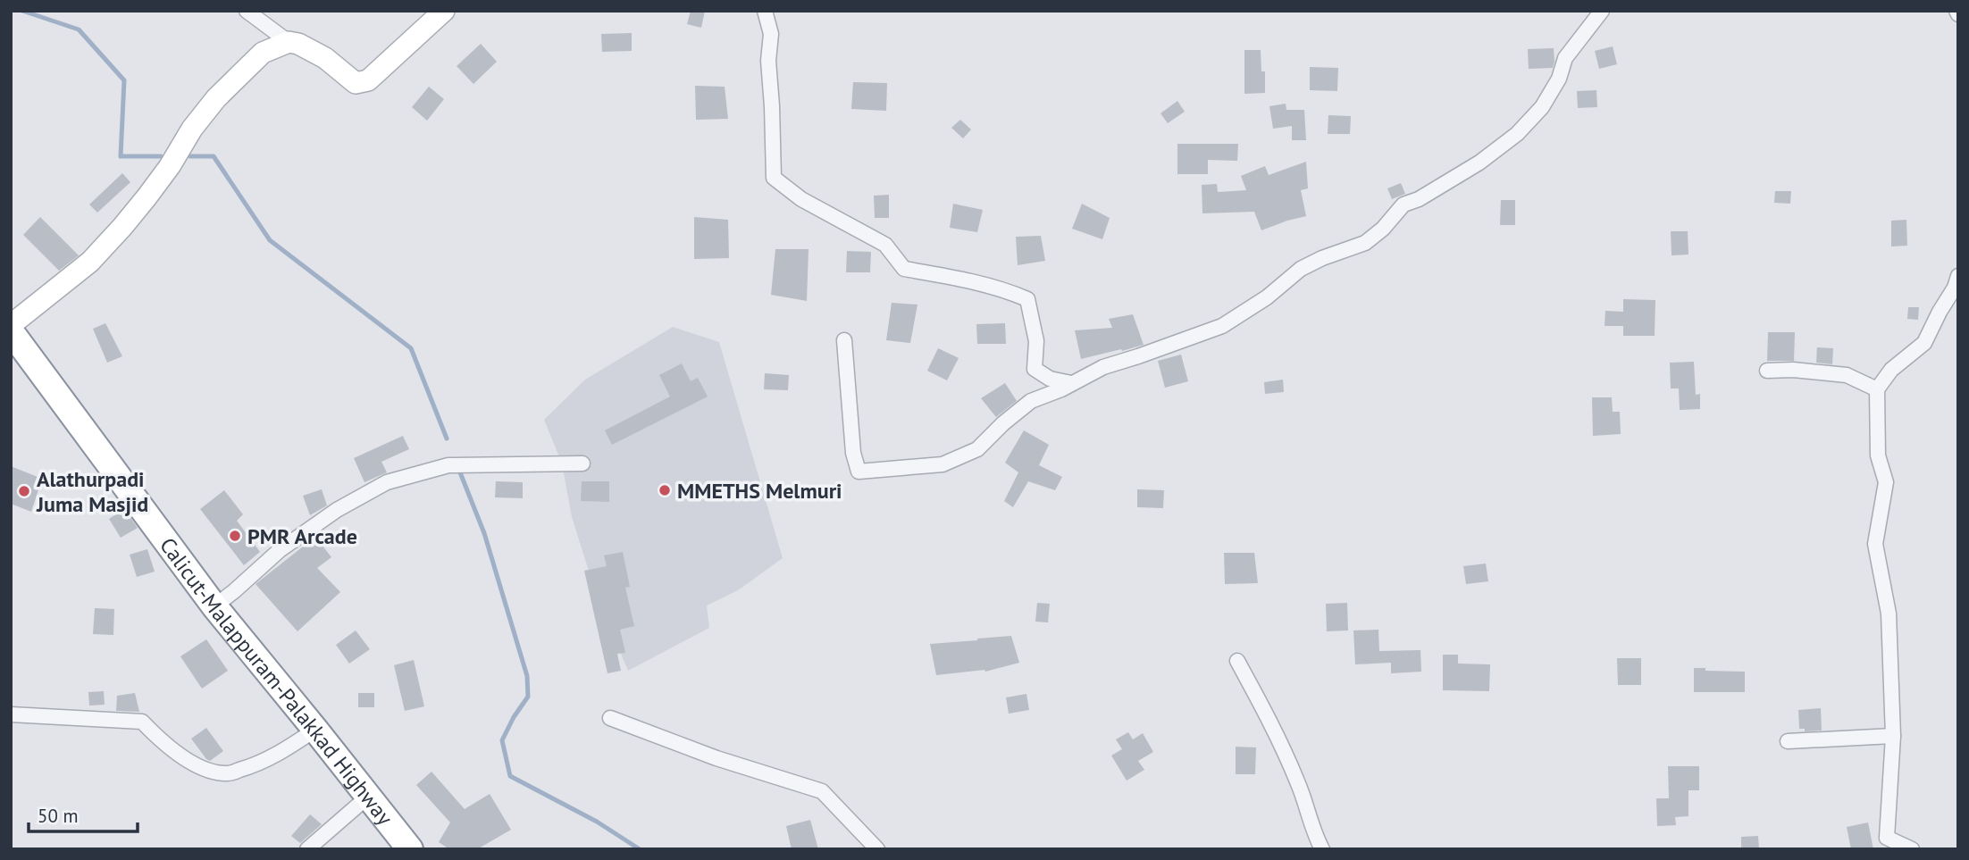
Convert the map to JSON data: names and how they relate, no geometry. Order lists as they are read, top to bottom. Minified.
{"streets":{"highway":["Calicut-Malappuram-Palakkad Highway"]},"places":["MMETHS Melmuri","Alathurpadi Juma Masjid","PMR Arcade"],"scale_bar":"50 m"}
